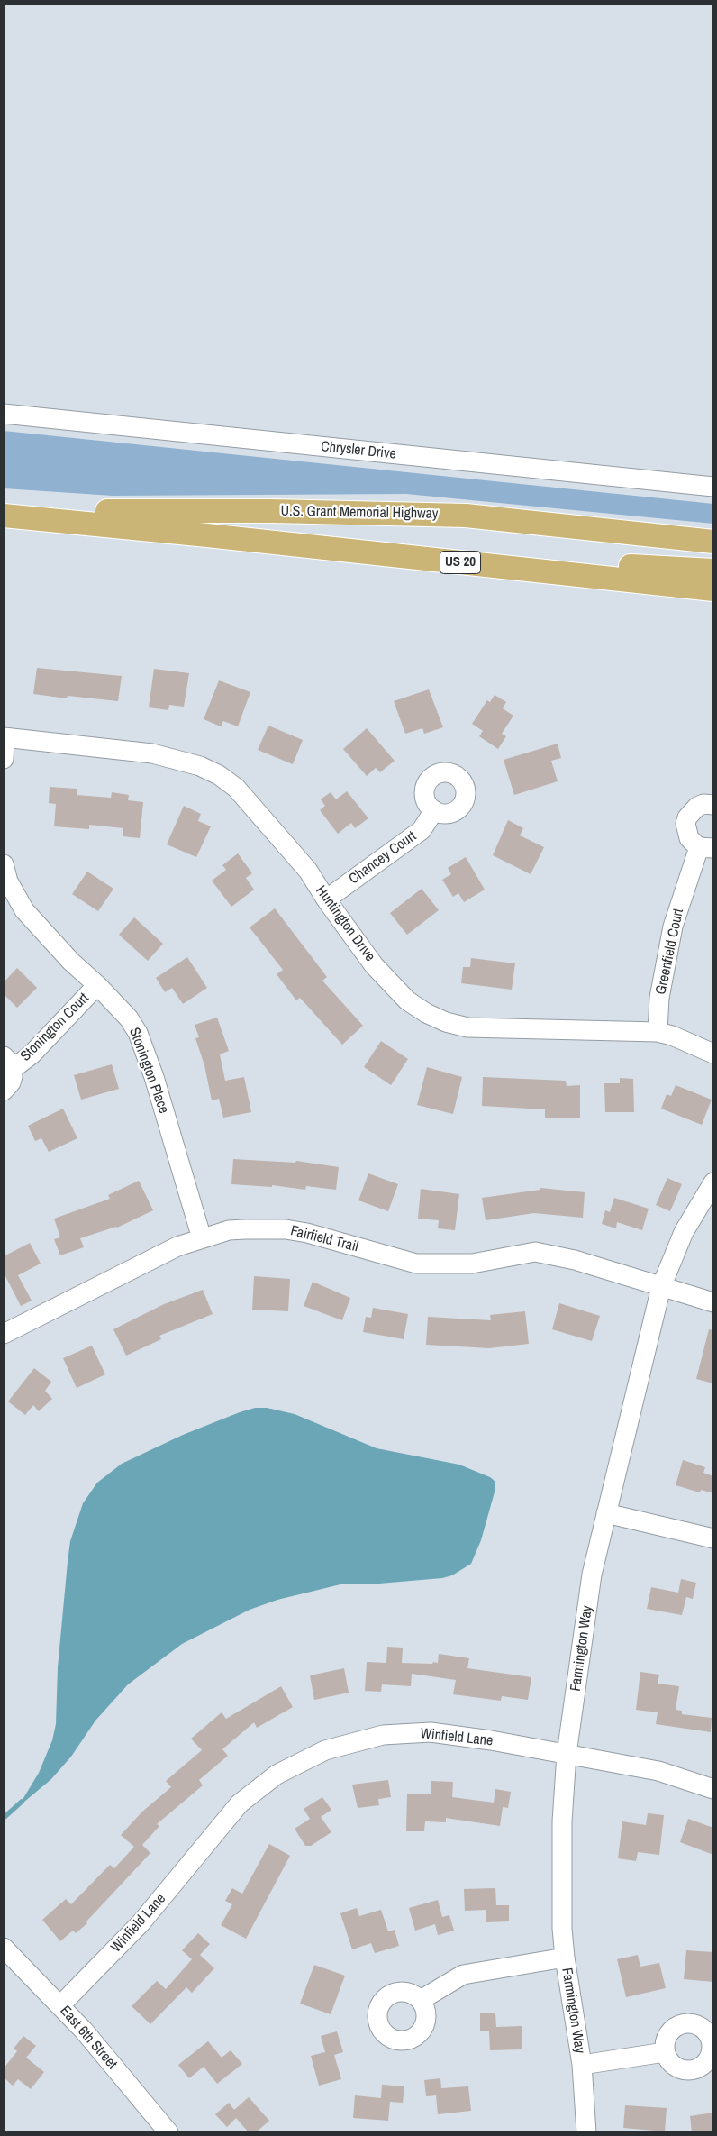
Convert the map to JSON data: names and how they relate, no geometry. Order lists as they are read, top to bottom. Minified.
{"streets":{"main road":["U.S. Grant Memorial Highway","US 20"],"street":["Chrysler Drive","Chancey Court","Huntington Drive","Greenfield Court","Stonington Court","Stonington Place","Fairfield Trail","Farmington Way","Winfield Lane","East 6th Street"]},"crossings":[["Chancey Court","Huntington Drive"],["Huntington Drive","Greenfield Court"],["Stonington Court","Stonington Place"],["Stonington Place","Fairfield Trail"],["Fairfield Trail","Farmington Way"],["Farmington Way","Winfield Lane"],["Winfield Lane","East 6th Street"]]}
